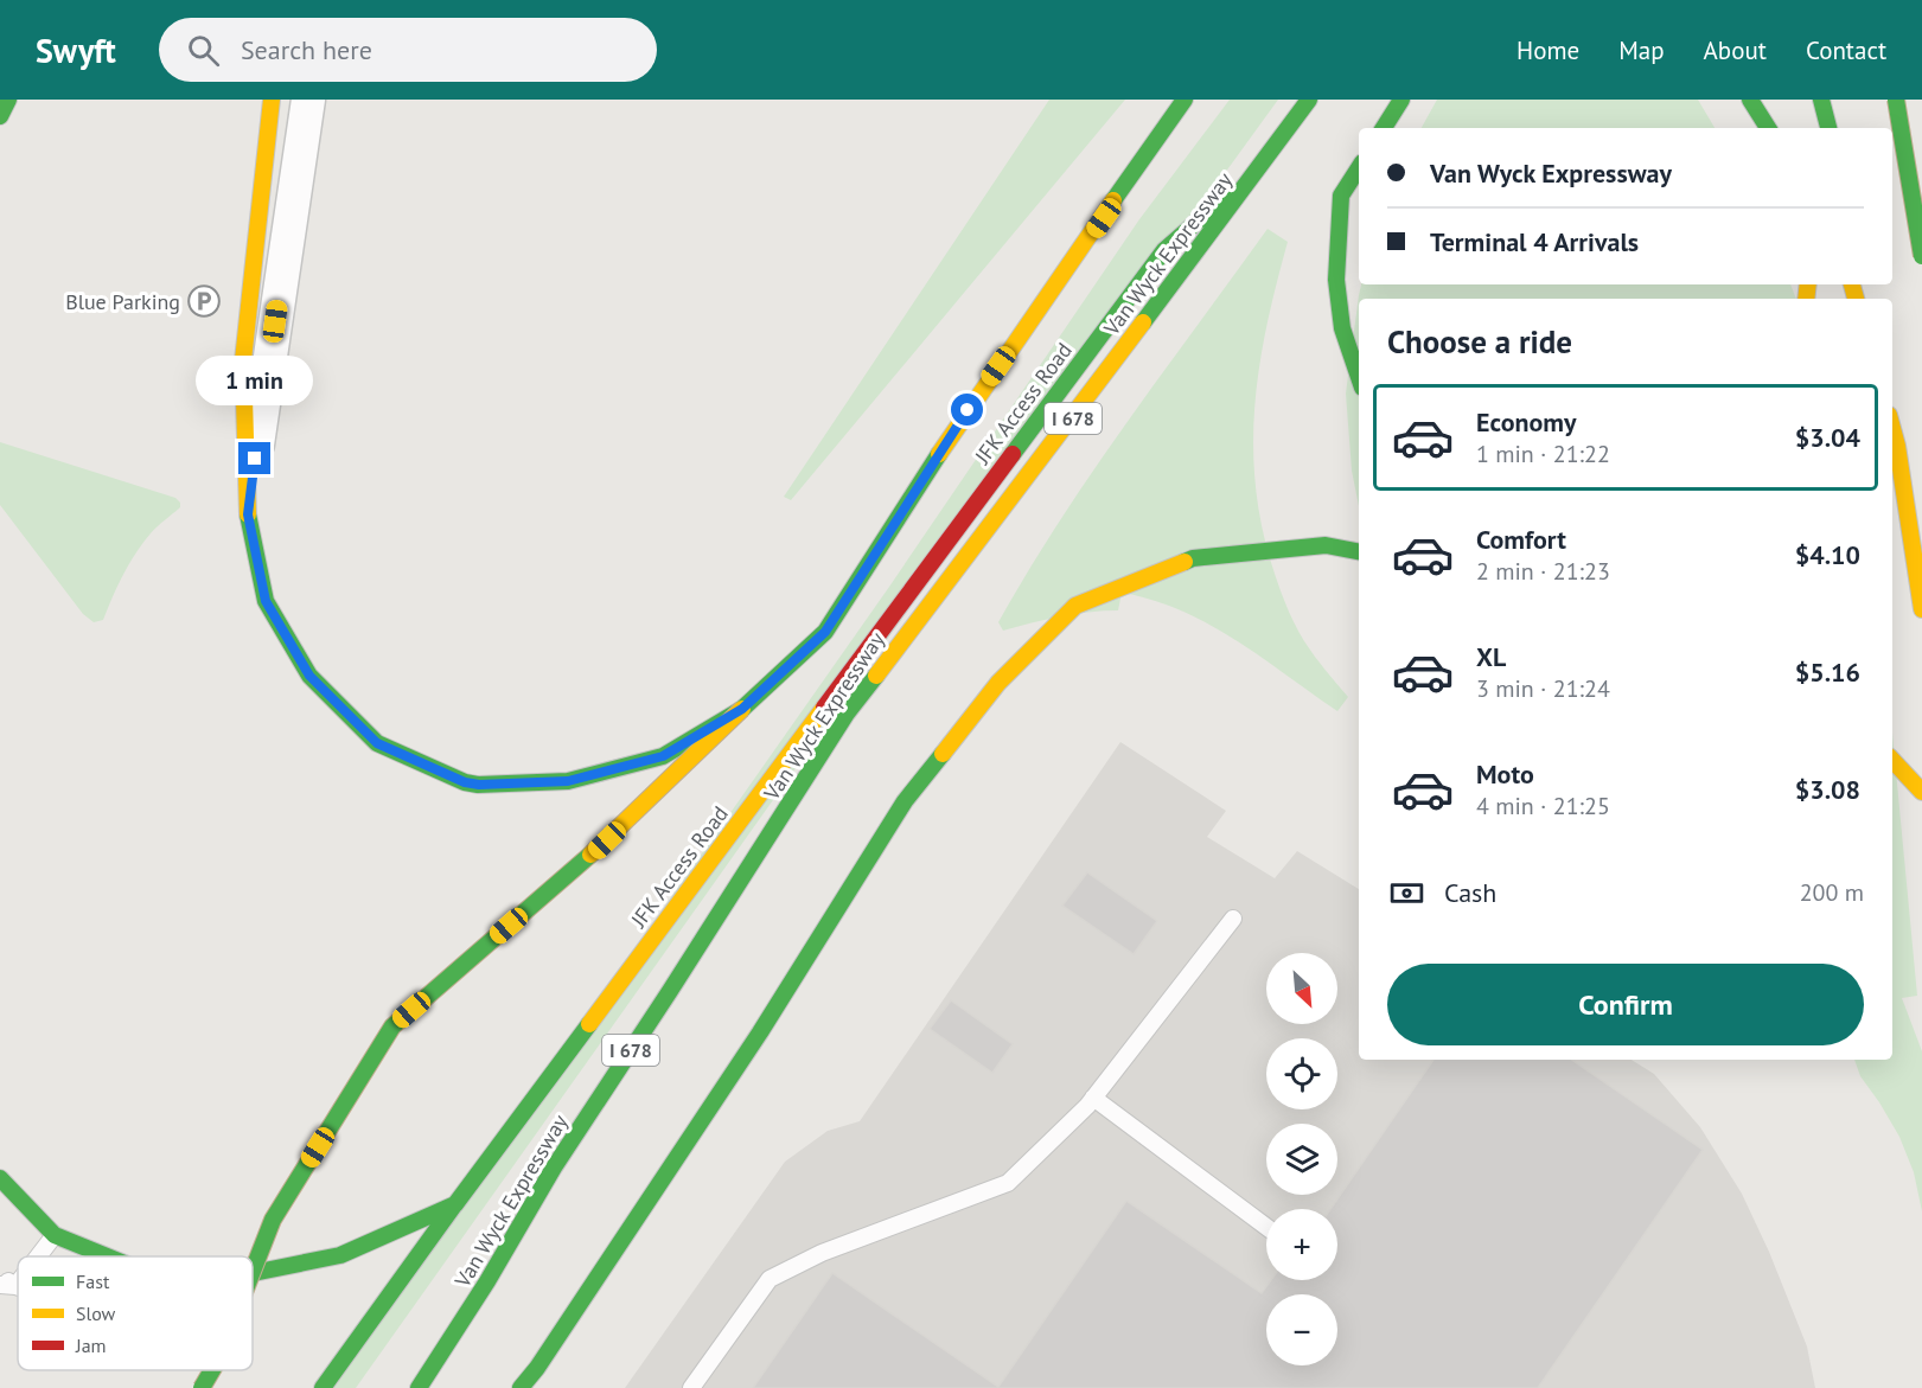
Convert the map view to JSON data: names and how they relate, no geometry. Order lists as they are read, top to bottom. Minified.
{"streets":{"main road":["Van Wyck Expressway","JFK Access Road","I 678"]},"crossings":[["Van Wyck Expressway","JFK Access Road"]],"places":{"parking":["Blue Parking"]},"legend":["Fast","Slow","Jam"],"north":"bottom right","page":{"header":"Swyft","search":"Search here","nav":["Home","Map","About","Contact"],"banner":["Van Wyck Expressway","Terminal 4 Arrivals"],"heading":"Choose a ride","bubble":"1 min","list":[{"name":"Economy","note":"1 min · 21:22","value":"$3.04"},{"name":"Comfort","note":"2 min · 21:23","value":"$4.10"},{"name":"XL","note":"3 min · 21:24","value":"$5.16"},{"name":"Moto","note":"4 min · 21:25","value":"$3.08"}],"pay":["Cash","200 m"],"buttons":"Confirm","map_buttons":["+","−"]}}
